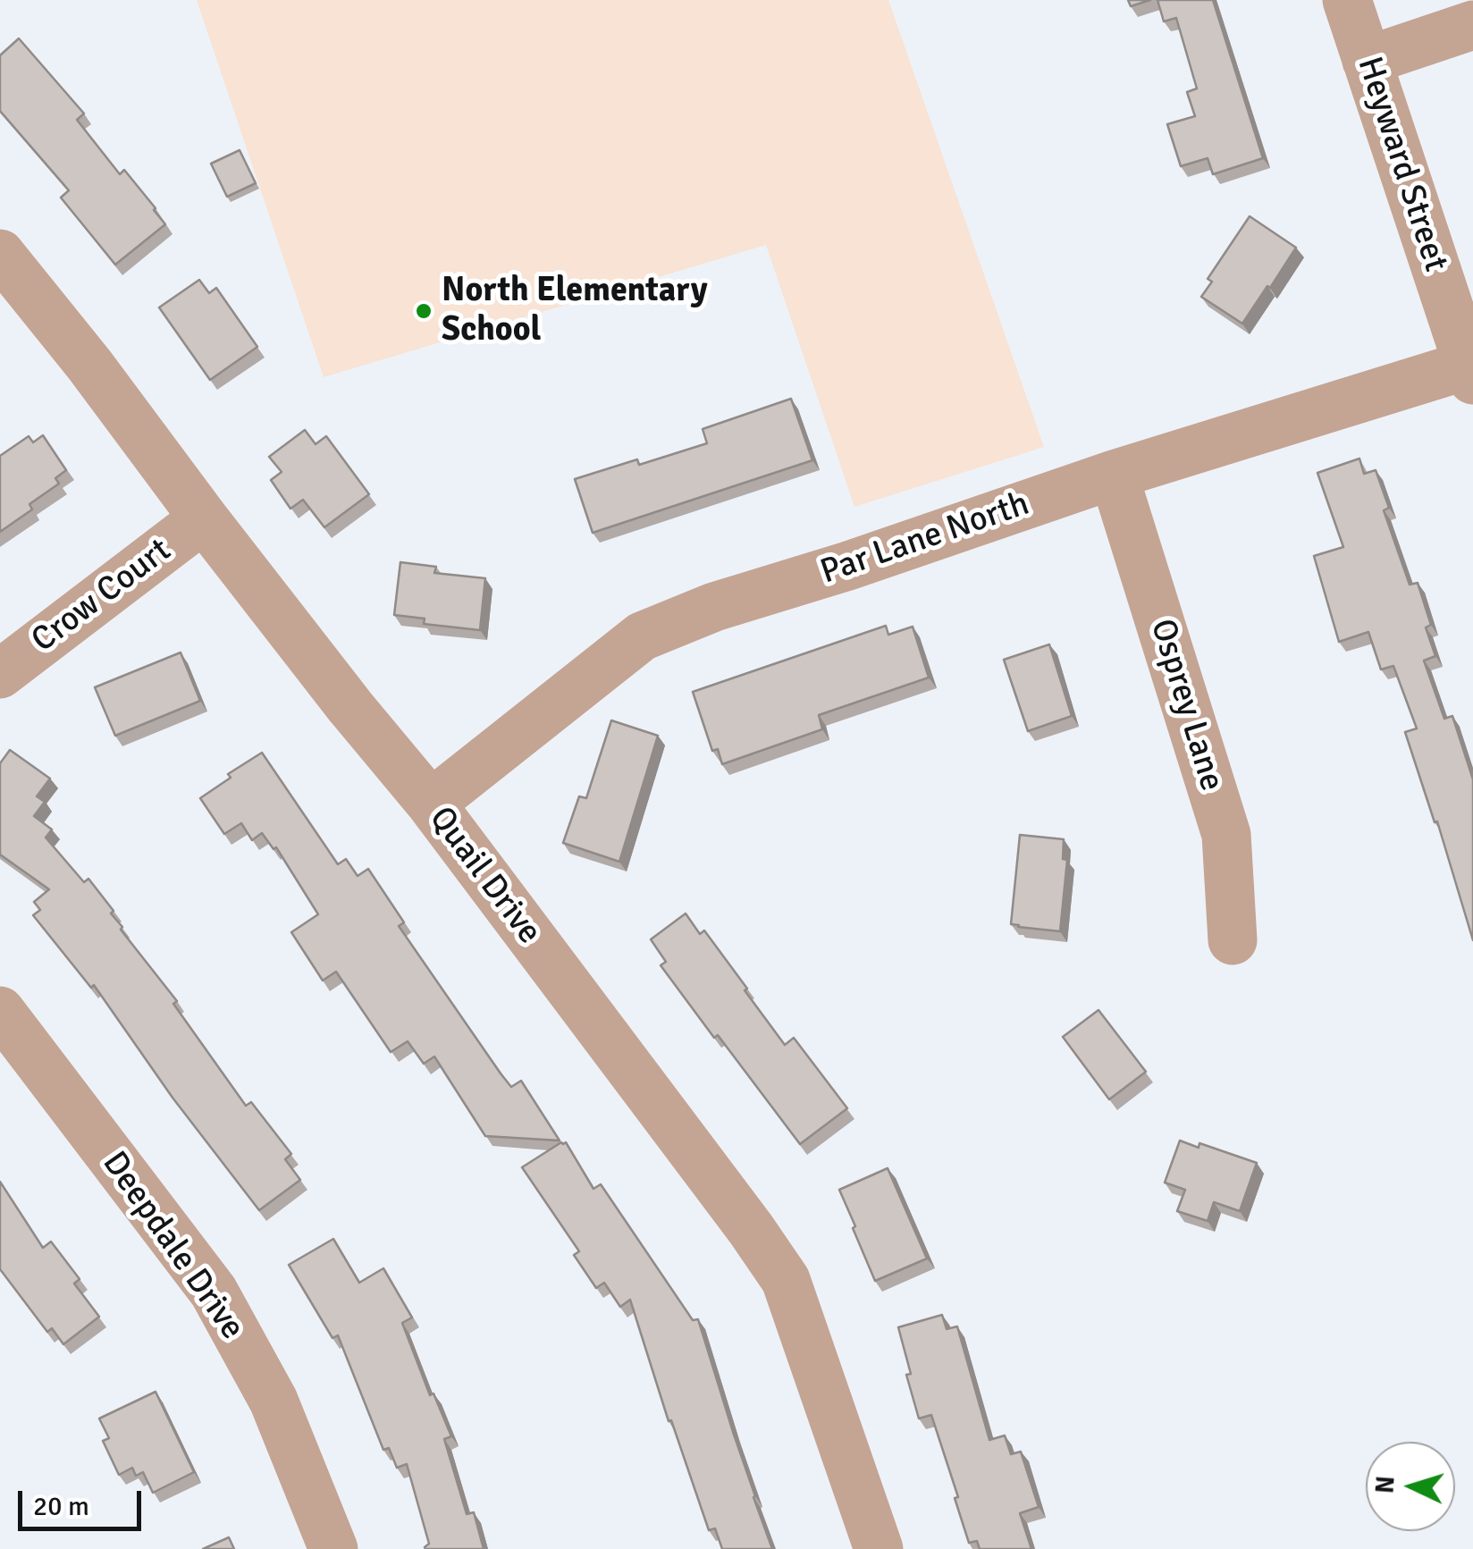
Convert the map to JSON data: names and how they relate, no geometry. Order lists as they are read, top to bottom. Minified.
{"streets":{"street":["Heyward Street","Par Lane North","Crow Court","Osprey Lane","Quail Drive","Deepdale Drive"]},"crossings":[["Heyward Street","Par Lane North"],["Par Lane North","Osprey Lane"],["Par Lane North","Quail Drive"],["Crow Court","Quail Drive"]],"places":["North Elementary School"],"scale_bar":"20 m","north":"left"}
